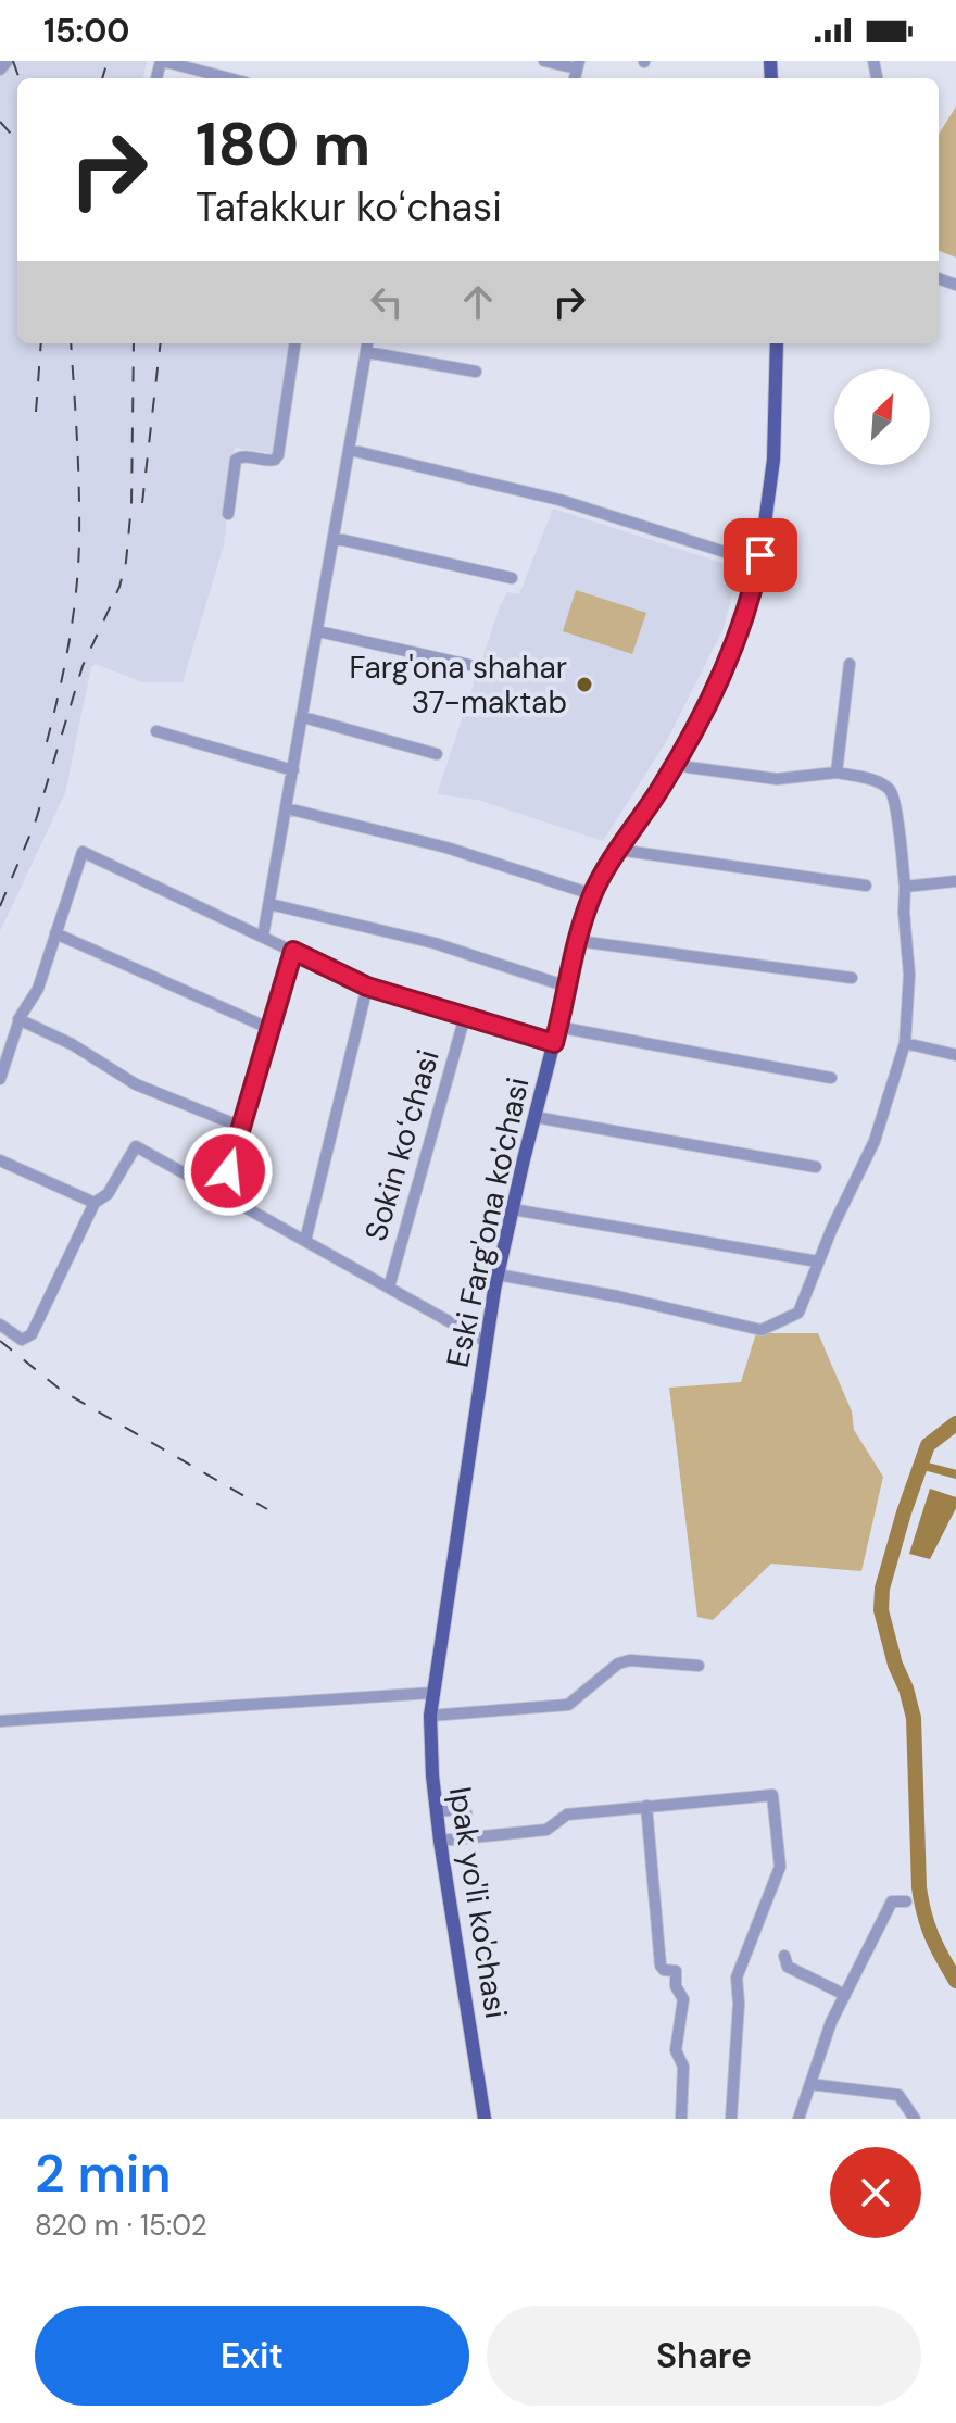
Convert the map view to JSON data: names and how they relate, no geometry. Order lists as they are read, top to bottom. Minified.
{"streets":{"main road":["Eski Farg'ona ko'chasi","Ipak yo'li ko'chasi"],"street":["Sokin koʻchasi"]},"crossings":[["Sokin koʻchasi","Eski Farg'ona ko'chasi"],["Eski Farg'ona ko'chasi","Ipak yo'li ko'chasi"]],"places":["Farg'ona shahar 37-maktab"],"north":"top right","page":{"status":"15:00","turn":["180 m","Tafakkur koʻchasi"],"heading":["2 min","820 m · 15:02"],"buttons":["Exit","Share"]}}
